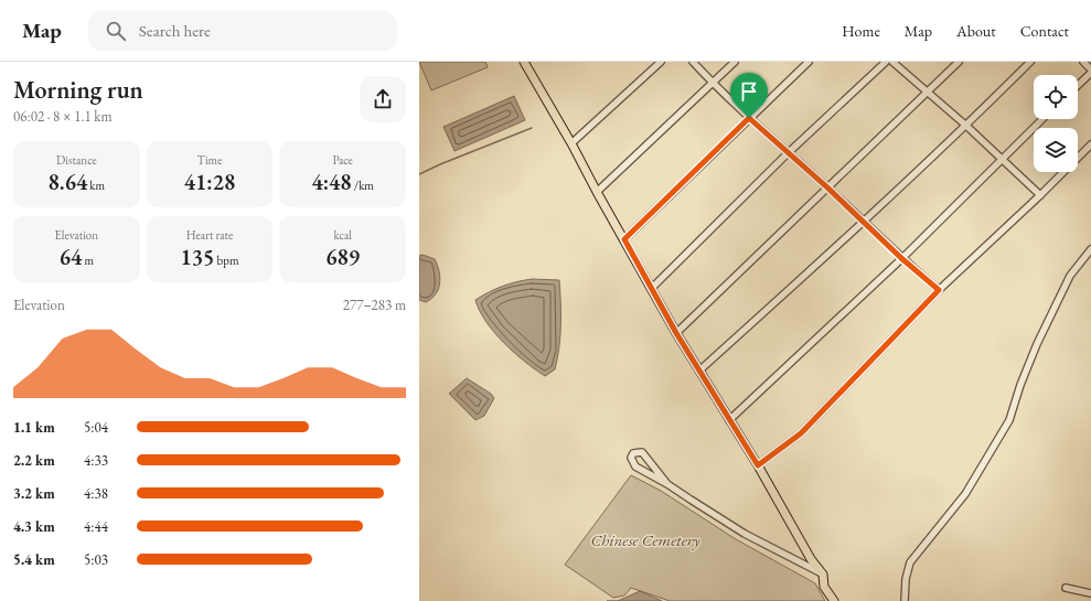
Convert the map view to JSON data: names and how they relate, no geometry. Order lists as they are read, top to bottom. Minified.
{"parks":["Chinese Cemetery"],"page":{"header":"Map","search":"Search here","nav":["Home","Map","About","Contact"],"heading":["Morning run","06:02 · 8 × 1.1 km"],"stats":[["Distance","8.64 km"],["Time","41:28"],["Pace","4:48 /km"],["Elevation","64 m"],["Heart rate","135 bpm"],["kcal","689"]],"chart":["Elevation","277–283 m"],"list":[{"name":"1.1 km","note":"5:04"},{"name":"2.2 km","note":"4:33"},{"name":"3.2 km","note":"4:38"},{"name":"4.3 km","note":"4:44"},{"name":"5.4 km","note":"5:03"}]}}
